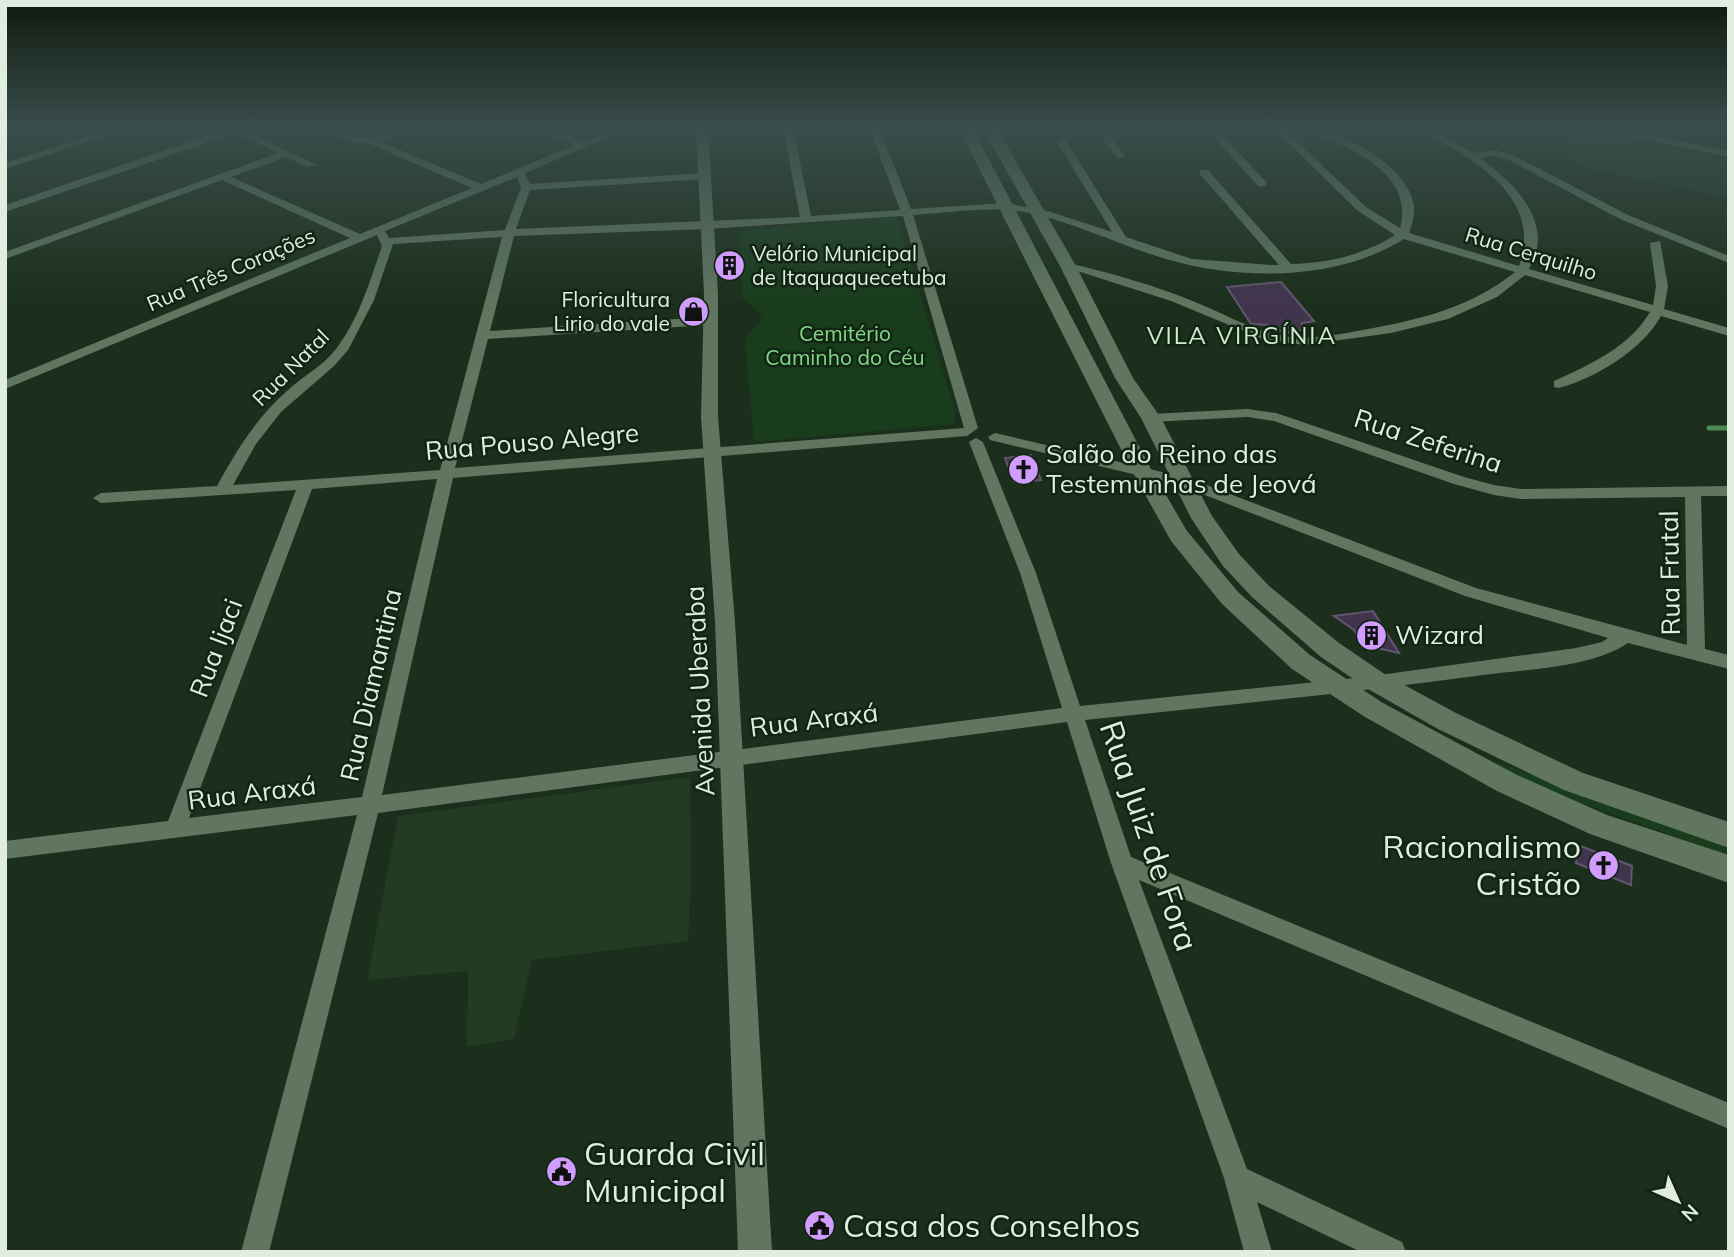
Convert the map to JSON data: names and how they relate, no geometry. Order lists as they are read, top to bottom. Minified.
{"streets":{"street":["Rua Cerquilho","Rua Três Corações","Rua Natal","Rua Zeferina","Rua Pouso Alegre","Rua Frutal","Rua Ijaci","Rua Diamantina","Avenida Uberaba","Rua Araxá","Rua Juiz de Fora"]},"crossings":[["Rua Três Corações","Rua Natal"],["Rua Natal","Rua Pouso Alegre"],["Rua Zeferina","Rua Frutal"],["Rua Pouso Alegre","Rua Ijaci"],["Rua Pouso Alegre","Rua Diamantina"],["Rua Pouso Alegre","Avenida Uberaba"],["Rua Pouso Alegre","Rua Juiz de Fora"],["Rua Ijaci","Rua Araxá"],["Rua Diamantina","Rua Araxá"],["Avenida Uberaba","Rua Araxá"],["Rua Araxá","Rua Juiz de Fora"]],"districts":["VILA VIRGÍNIA"],"parks":["Cemitério Caminho do Céu"],"places":{"building":["Velório Municipal de Itaquaquecetuba","Wizard"],"shop":["Floricultura Lirio do vale"],"church":["Salão do Reino das Testemunhas de Jeová","Racionalismo Cristão"],"public building":["Guarda Civil Municipal","Casa dos Conselhos"]},"north":"bottom right"}
